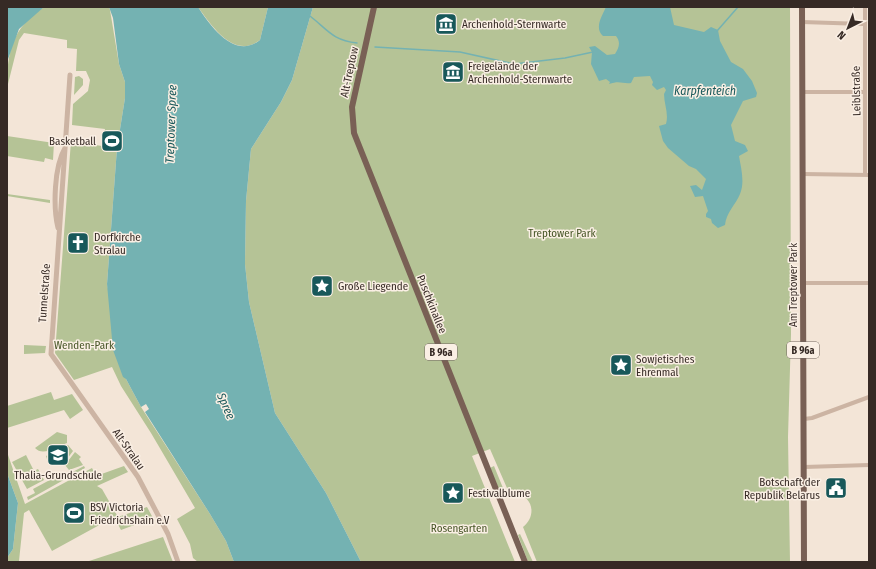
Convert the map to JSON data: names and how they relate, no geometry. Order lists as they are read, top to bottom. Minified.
{"streets":{"main road":["Alt-Treptow","Am Treptower Park","Puschkinallee","B 96a"],"street":["Leiblstraße","Tunnelstraße","Alt-Stralau"]},"crossings":[["Alt-Treptow","Puschkinallee"],["Tunnelstraße","Alt-Stralau"]],"water":["Karpfenteich","Treptower Spree","Spree"],"parks":["Treptower Park","Wenden-Park","Rosengarten"],"places":{"museum":["Archenhold-Sternwarte","Freigelände der Archenhold-Sternwarte"],"sports":["Basketball","BSV Victoria Friedrichshain e.V"],"church":["Dorfkirche Stralau"],"place":["Große Liegende","Sowjetisches Ehrenmal","Festivalblume"],"school or university":["Thalia-Grundschule"],"public building":["Botschaft der Republik Belarus"]},"north":"bottom left"}
